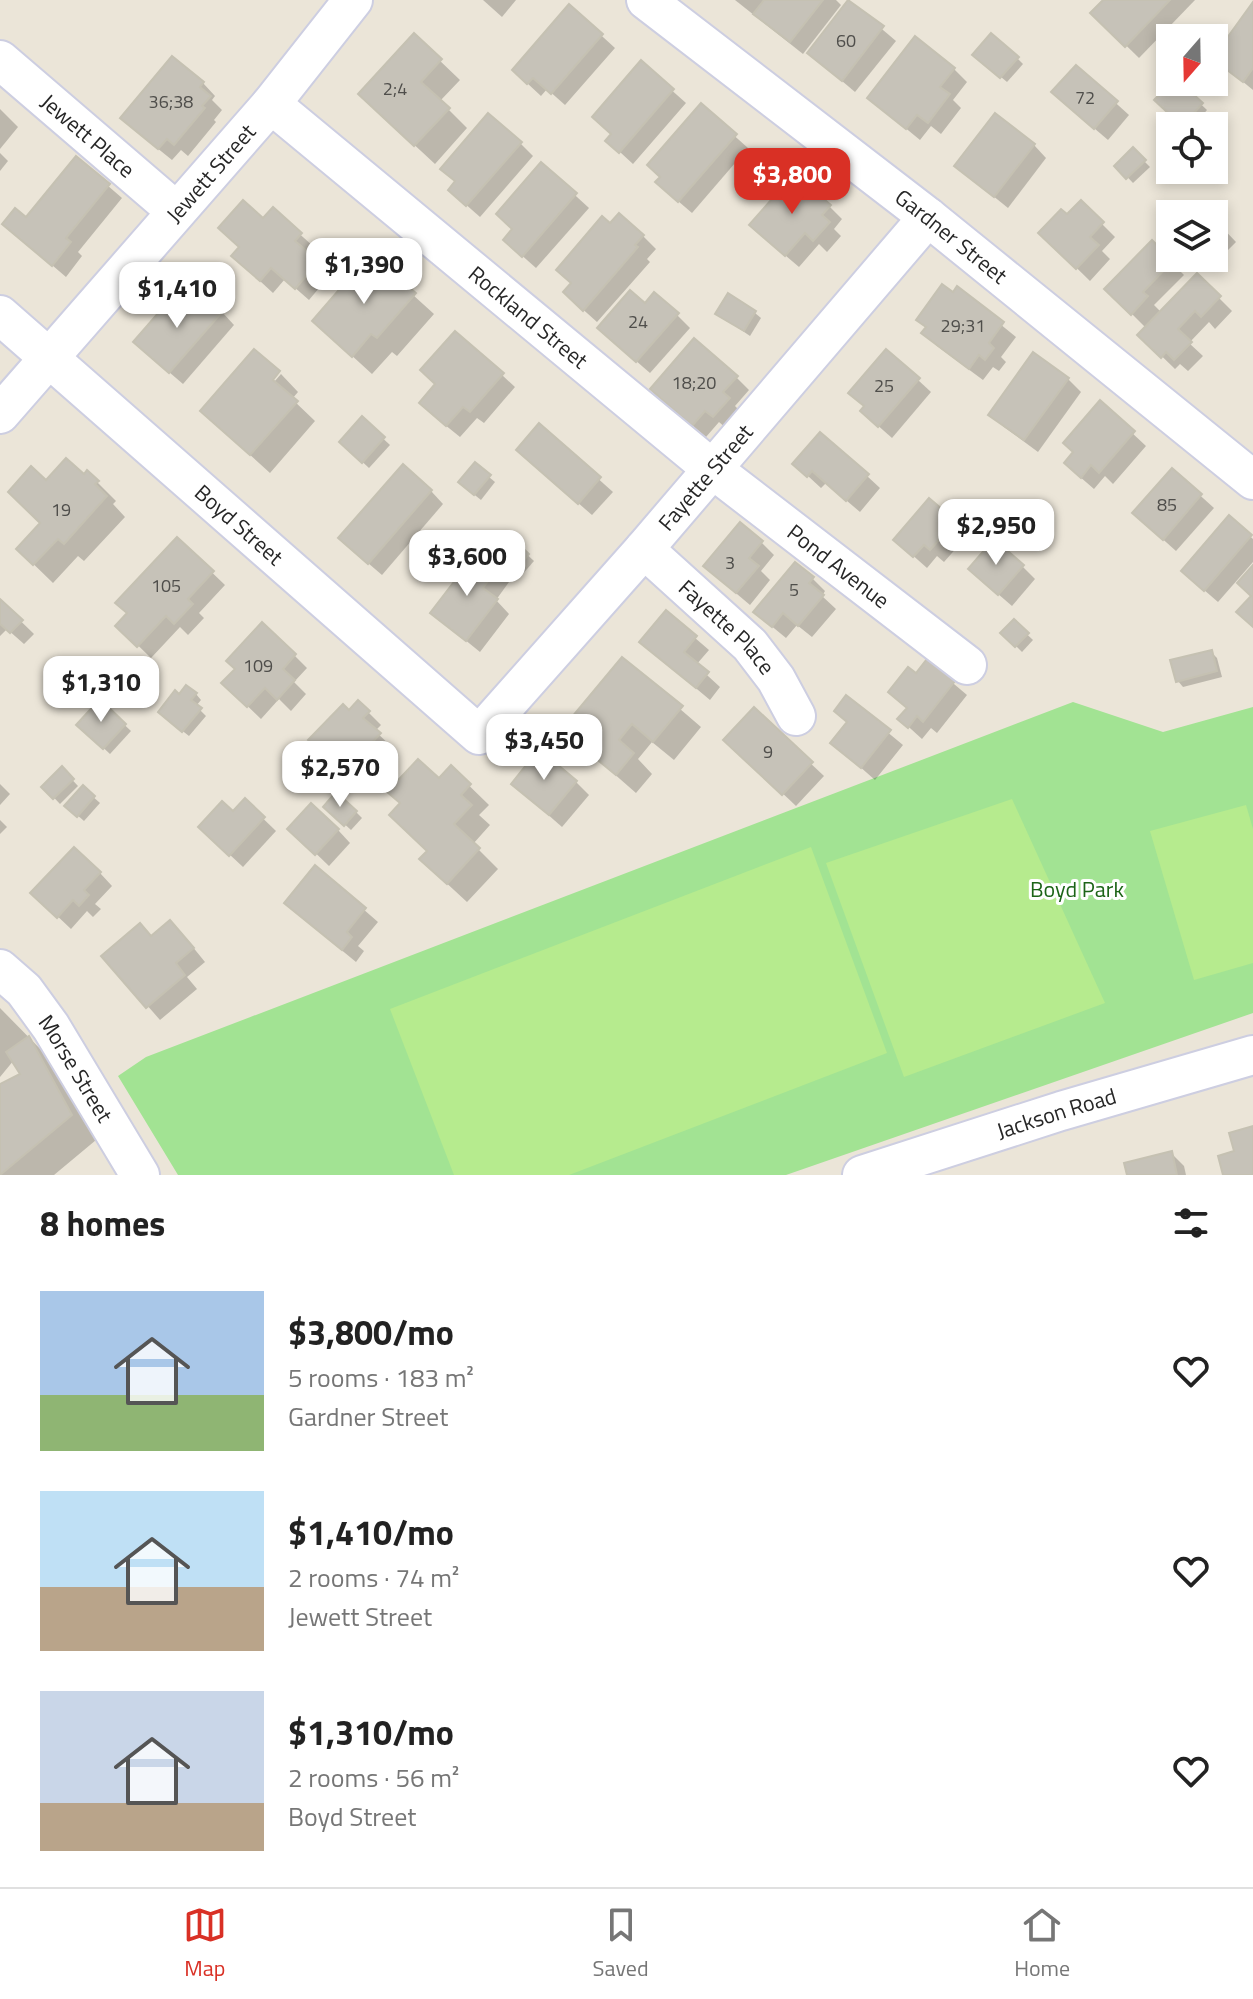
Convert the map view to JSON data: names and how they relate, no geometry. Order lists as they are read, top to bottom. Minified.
{"streets":{"street":["Jewett Place","Jewett Street","Gardner Street","Rockland Street","Fayette Street","Boyd Street","Pond Avenue","Fayette Place","Morse Street","Jackson Road"]},"crossings":[["Jewett Place","Jewett Street"],["Jewett Street","Rockland Street"],["Jewett Street","Boyd Street"],["Gardner Street","Fayette Street"],["Rockland Street","Fayette Street"],["Rockland Street","Pond Avenue"],["Fayette Street","Boyd Street"],["Fayette Street","Pond Avenue"],["Fayette Street","Fayette Place"]],"parks":["Boyd Park"],"house_numbers":["60","2;4","72","36;38","24","29;31","18;20","25","85","19","3","105","5","109","9"],"north":"bottom","page":{"price":["$3,800","$1,390","$1,410","$2,950","$3,600","$1,310","$3,450","$2,570"],"heading":"8 homes","list":[{"name":"$3,800/mo","note":"5 rooms · 183 m² · Gardner Street"},{"name":"$1,410/mo","note":"2 rooms · 74 m² · Jewett Street"},{"name":"$1,310/mo","note":"2 rooms · 56 m² · Boyd Street"}],"tabs":["Map","Saved","Home"]}}
